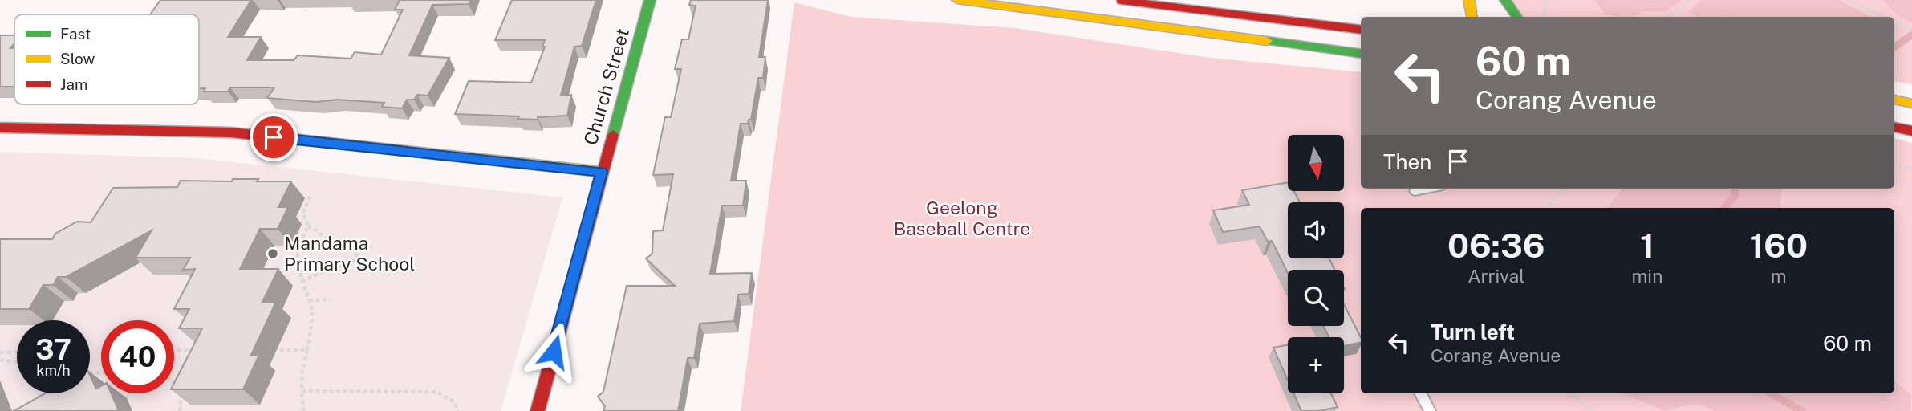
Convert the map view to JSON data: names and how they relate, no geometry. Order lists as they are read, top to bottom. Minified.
{"streets":{"street":["Church Street"]},"parks":["Geelong Baseball Centre"],"places":["Mandama Primary School"],"legend":["Fast","Slow","Jam"],"north":"bottom","page":{"turn":["60 m","Corang Avenue"],"map_buttons":"+","then":"Then","eta":["06:36","Arrival","1","min","160","m"],"list":[{"name":"Turn left","note":"Corang Avenue","value":"60 m"}],"speed":"37 km/h","limit":"40"}}
